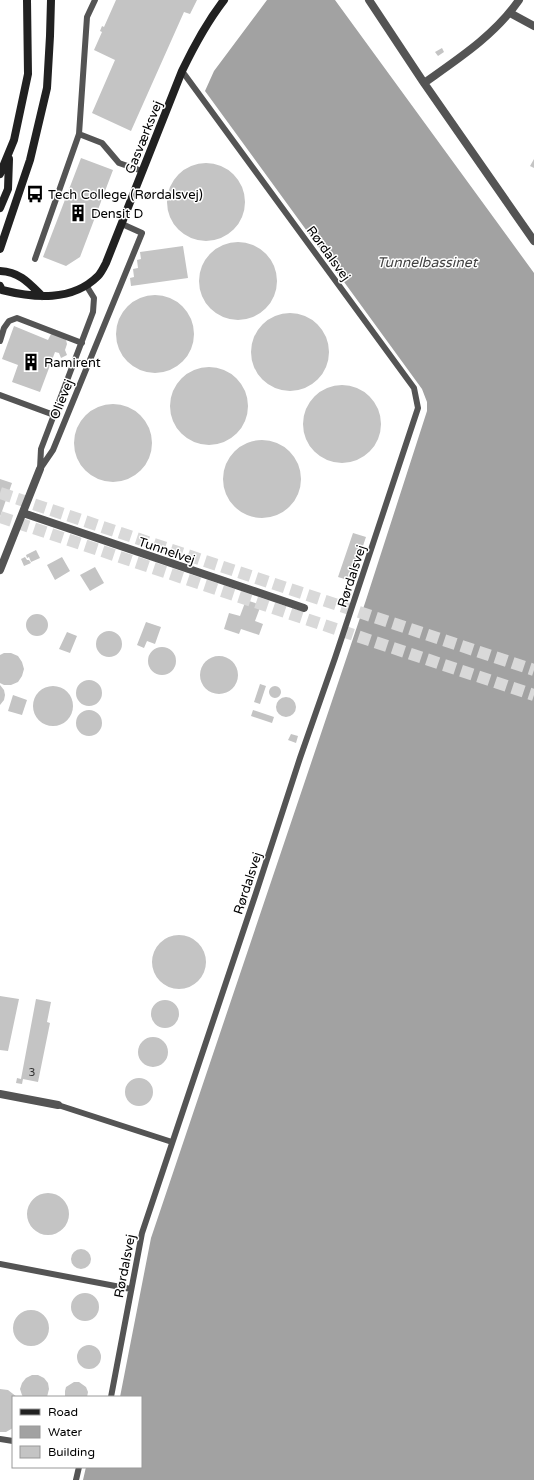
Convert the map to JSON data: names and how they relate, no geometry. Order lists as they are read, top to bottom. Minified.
{"streets":{"street":["Gasværksvej","Olievej","Tunnelvej"],"lane":["Rørdalsvej"]},"crossings":[["Gasværksvej","Rørdalsvej"],["Gasværksvej","Olievej"],["Olievej","Tunnelvej"]],"water":["Tunnelbassinet"],"places":{"bus stop":["Tech College (Rørdalsvej)"],"building":["Densit D","Ramirent"]},"house_numbers":["3"],"legend":["Road","Water","Building"]}
